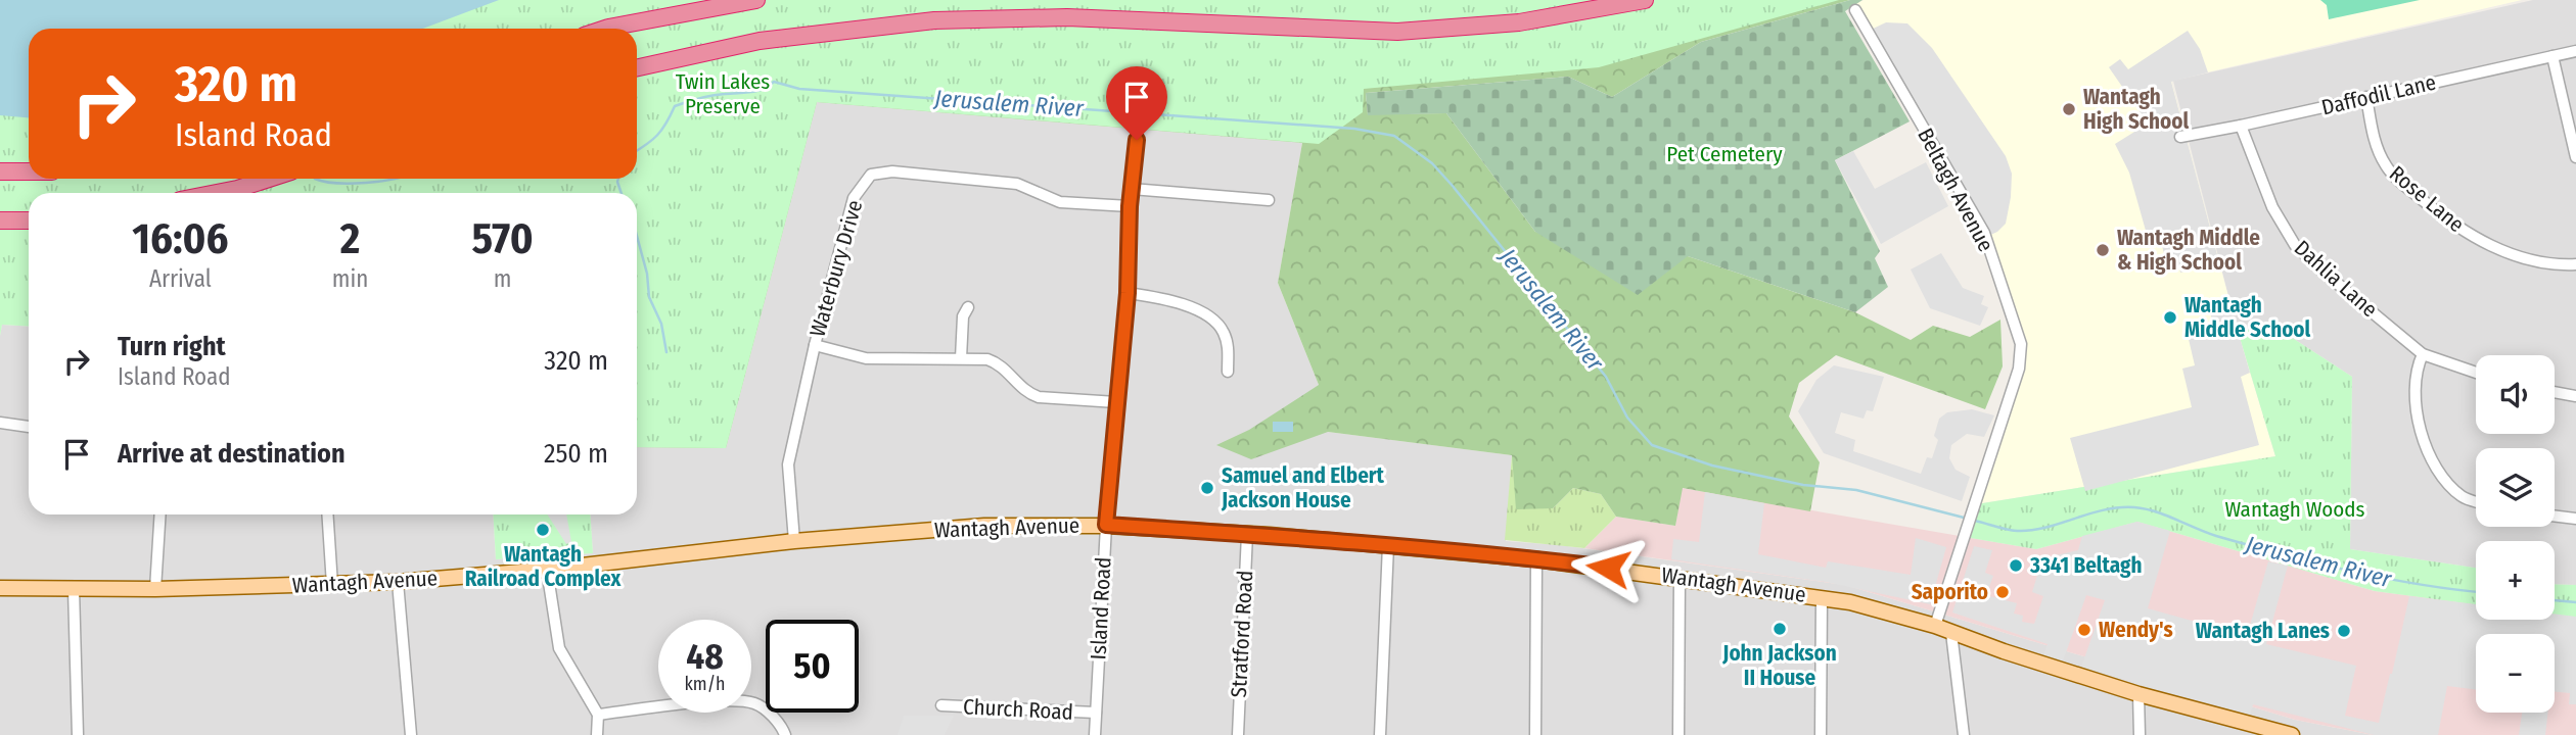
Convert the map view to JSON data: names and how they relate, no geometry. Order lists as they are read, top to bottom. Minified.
{"streets":{"main road":["Wantagh Avenue"],"street":["Daffodil Lane","Beltagh Avenue","Rose Lane","Waterbury Drive","Dahlia Lane","Island Road","Stratford Road","Church Road"]},"crossings":[["Daffodil Lane","Rose Lane"],["Daffodil Lane","Dahlia Lane"],["Beltagh Avenue","Wantagh Avenue"],["Waterbury Drive","Wantagh Avenue"],["Waterbury Drive","Island Road"],["Wantagh Avenue","Island Road"],["Wantagh Avenue","Stratford Road"],["Island Road","Church Road"]],"water":["Jerusalem River"],"parks":["Twin Lakes Preserve","Pet Cemetery","Wantagh Woods"],"places":["Wantagh High School","Wantagh Middle & High School","Wantagh Middle School","Samuel and Elbert Jackson House","Wantagh Railroad Complex","3341 Beltagh","Saporito","John Jackson II House","Wendy's","Wantagh Lanes"],"page":{"turn":["320 m","Island Road"],"eta":["16:06","Arrival","2","min","570","m"],"list":[{"name":"Turn right","note":"Island Road","value":"320 m"},{"name":"Arrive at destination","value":"250 m"}],"map_buttons":["+","−"],"speed":"48 km/h","limit":"50"}}
